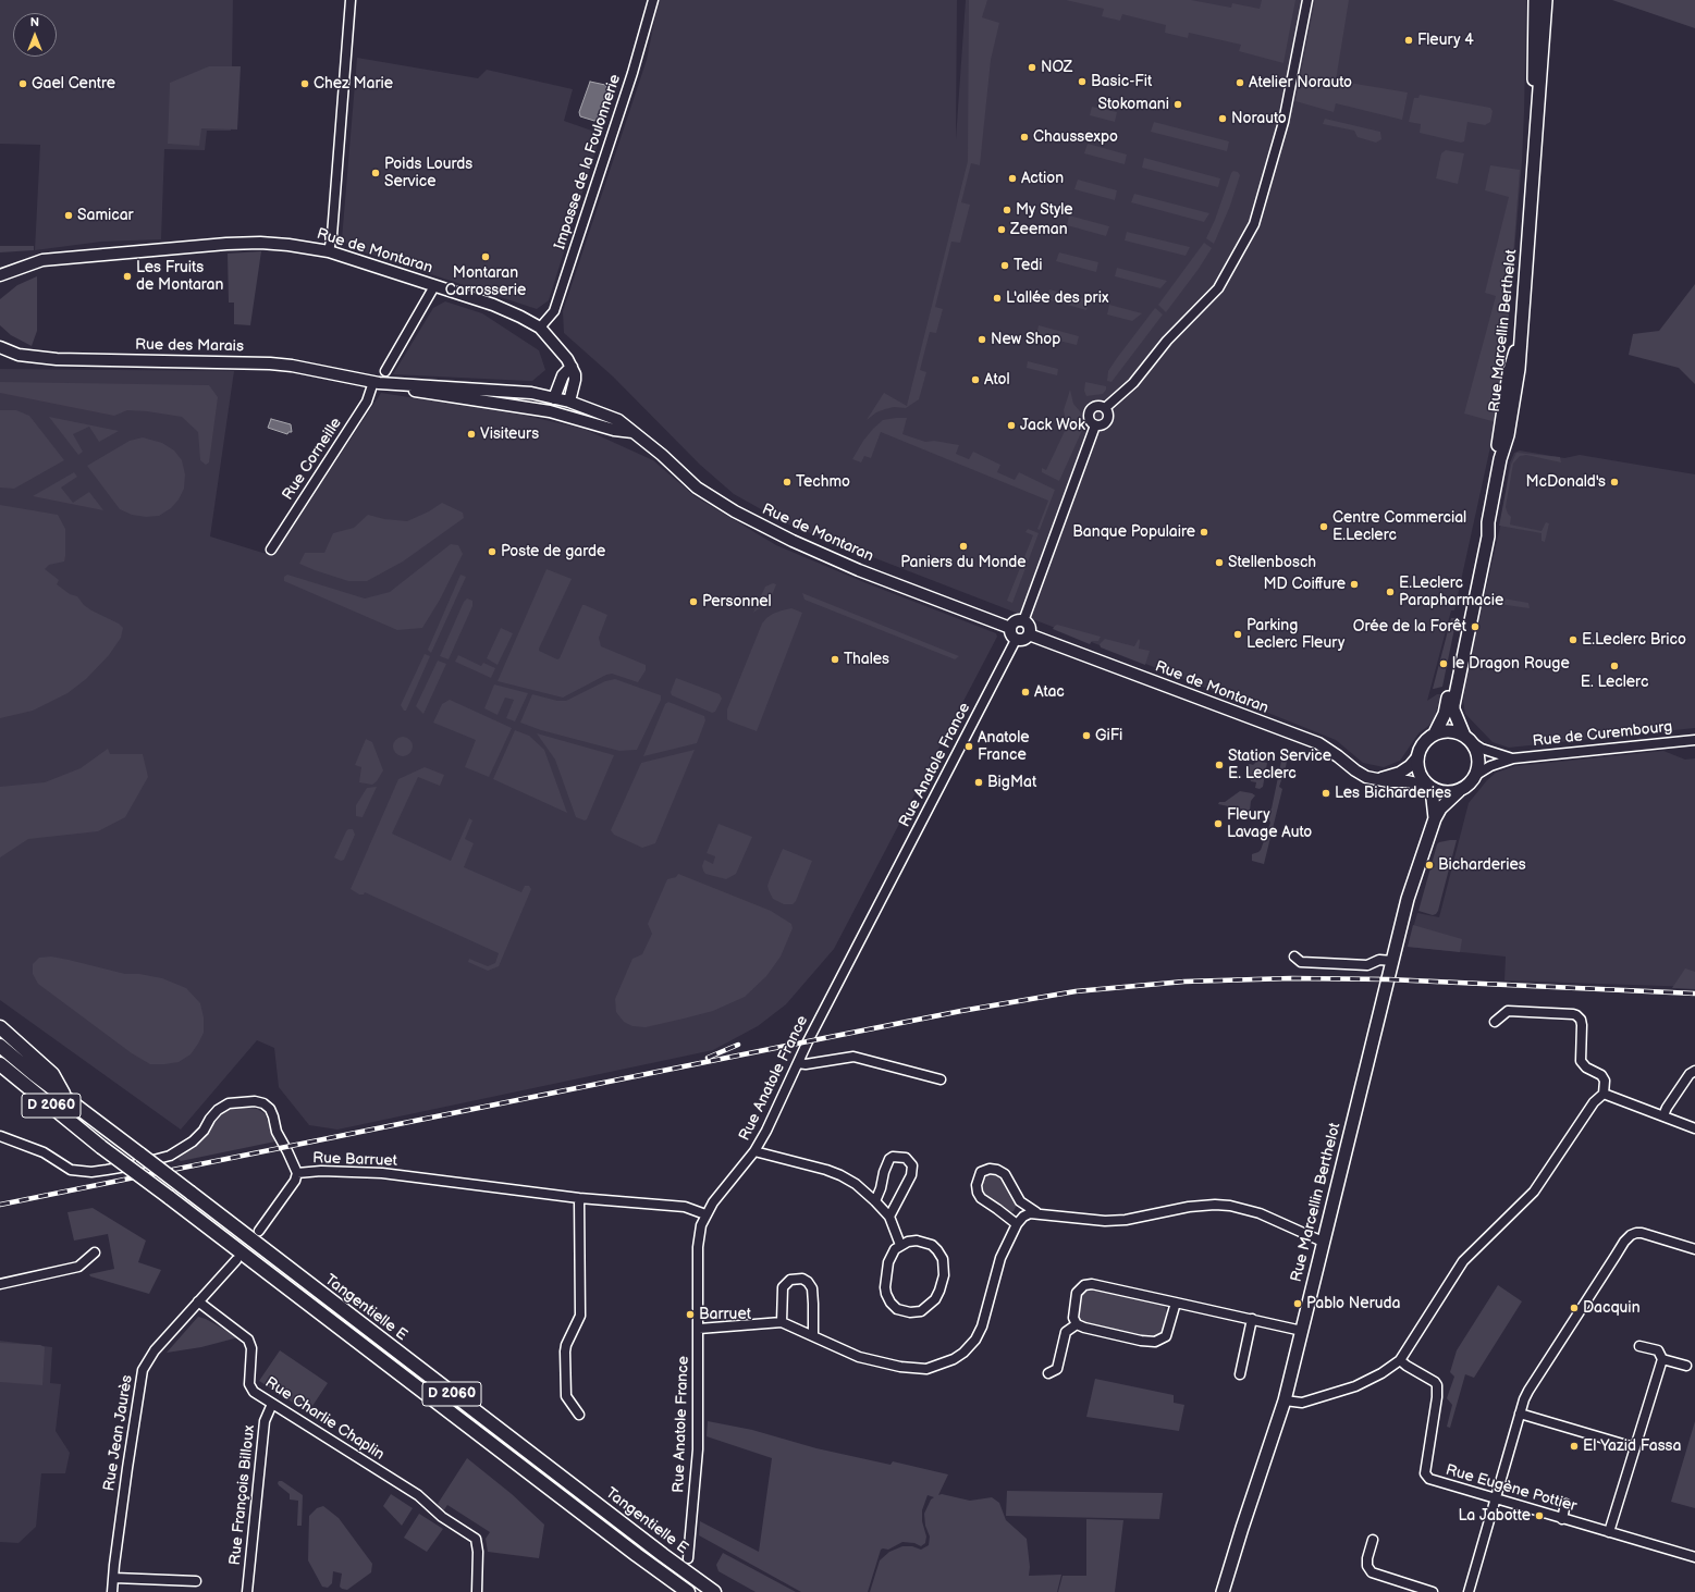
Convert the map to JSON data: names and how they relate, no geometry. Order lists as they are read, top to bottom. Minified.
{"streets":{"main road":["Rue Marcellin Berthelot","D 2060","Tangentielle E"],"street":["Impasse de la Foulonnerie","Rue de Montaran","Rue des Marais","Rue Corneille","Rue de Curembourg","Rue Anatole France","Rue Barruet","Rue Charlie Chaplin","Rue Jean Jaurès","Rue Eugène Pottier","Rue François Billoux"]},"crossings":[["Impasse de la Foulonnerie","Rue de Montaran"],["Rue de Montaran","Rue Marcellin Berthelot"],["Rue de Montaran","Rue des Marais"],["Rue de Montaran","Rue de Curembourg"],["Rue de Montaran","Rue Anatole France"],["Rue Marcellin Berthelot","Rue de Curembourg"],["Rue des Marais","Rue Corneille"],["Rue Anatole France","Rue Barruet"],["D 2060","Tangentielle E"],["Rue Charlie Chaplin","Rue Jean Jaurès"],["Rue Charlie Chaplin","Rue François Billoux"]],"places":["Fleury 4","NOZ","Basic-Fit","Atelier Norauto","Gael Centre","Chez Marie","Stokomani","Norauto","Chaussexpo","Poids Lourds Service","Action","My Style","Samicar","Zeeman","Montaran Carrosserie","Tedi","Les Fruits de Montaran","L'allée des prix","New Shop","Atol","Jack Wok","Visiteurs","Techmo","McDonald's","Centre Commercial E.Leclerc","Banque Populaire","Paniers du Monde","Poste de garde","Stellenbosch","MD Coiffure","E.Leclerc Parapharmacie","Personnel","Orée de la Forêt","Parking Leclerc Fleury","E.Leclerc Brico","Thales","le Dragon Rouge","E. Leclerc","Atac","GiFi","Anatole France","Station Service E. Leclerc","BigMat","Les Bicharderies","Fleury Lavage Auto","Bicharderies","Pablo Neruda","Dacquin","Barruet","El Yazid Fassa","La Jabotte"],"north":"top"}
